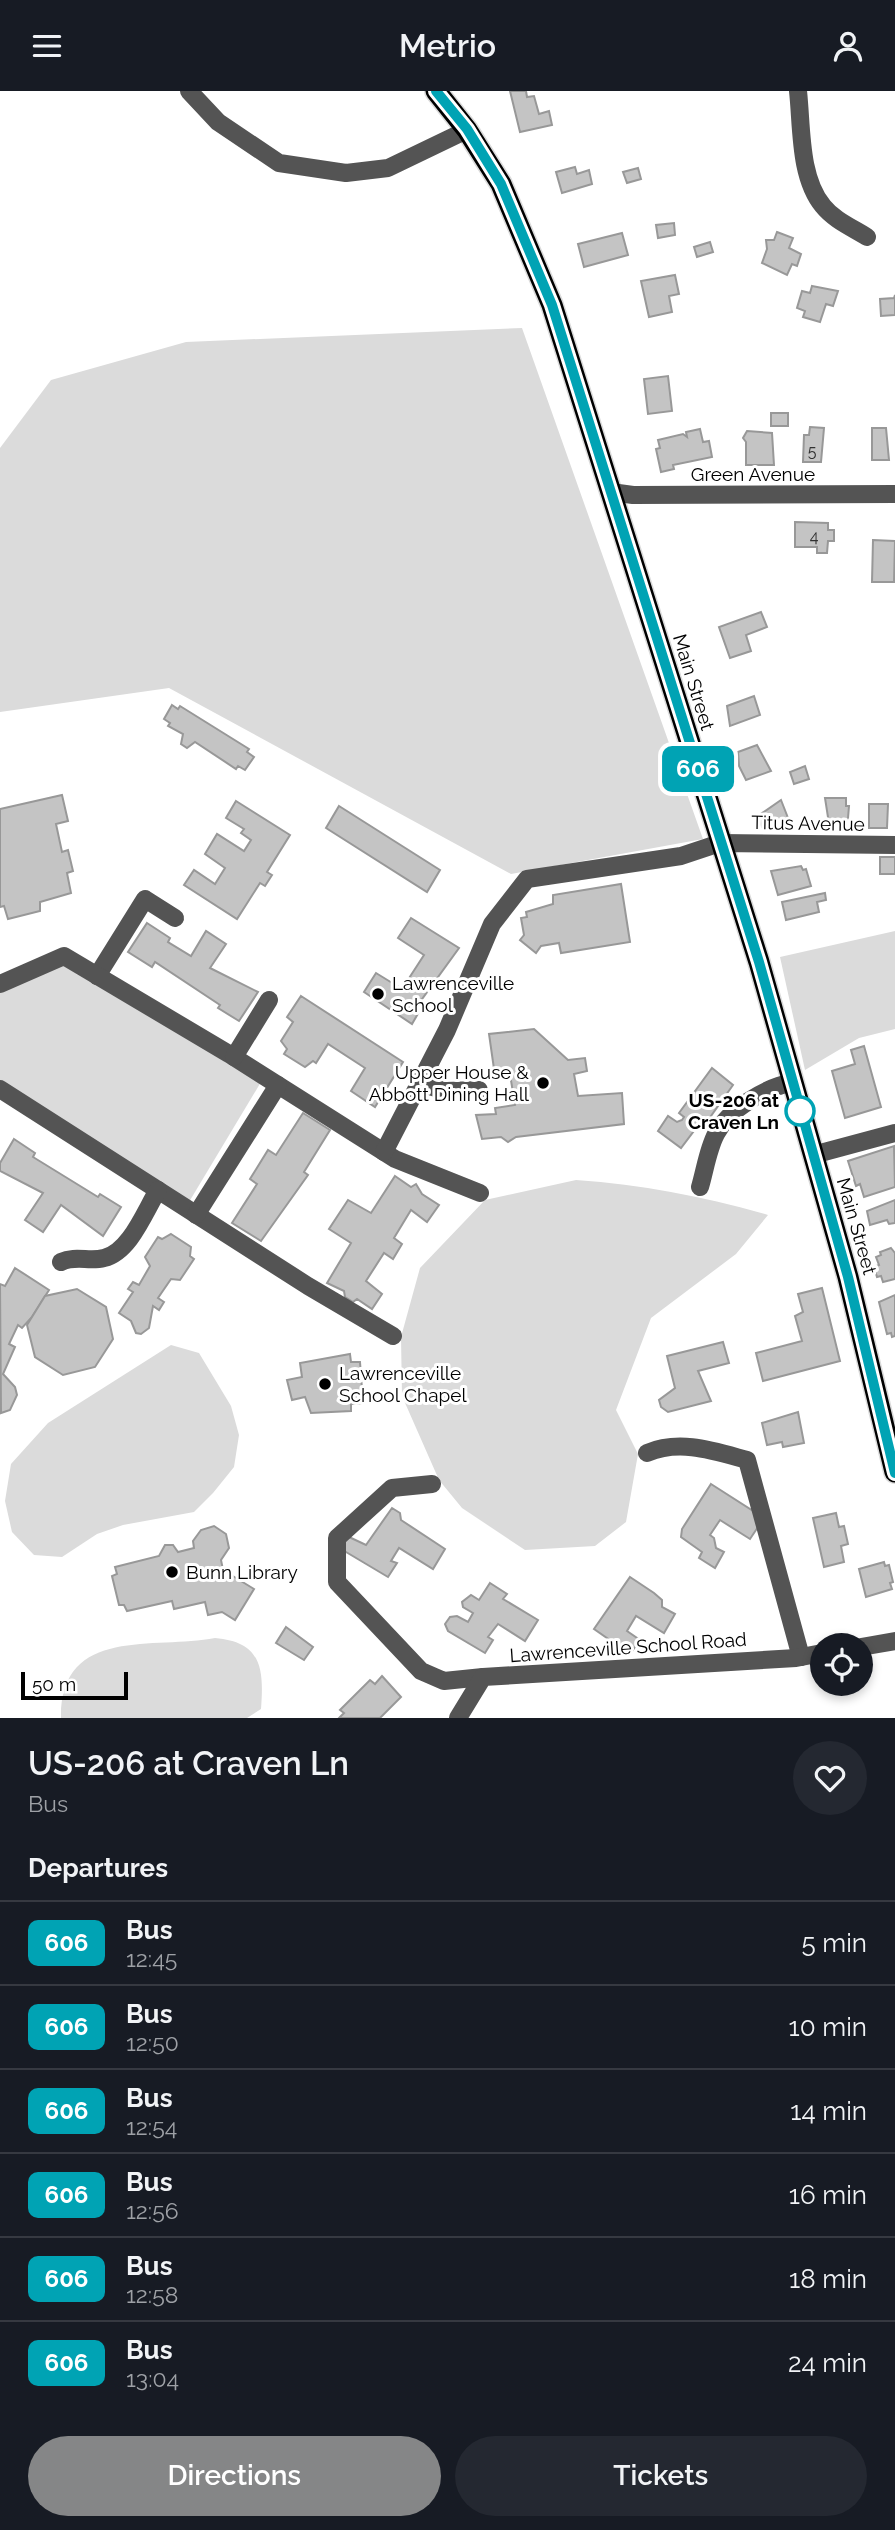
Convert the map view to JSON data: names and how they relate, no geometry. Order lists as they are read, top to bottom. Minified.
{"streets":{"highway":["Main Street"],"street":["Green Avenue","Titus Avenue","Lawrenceville School Road"]},"crossings":[["Green Avenue","Main Street"],["Main Street","Titus Avenue"]],"places":["Lawrenceville School","Upper House & Abbott Dining Hall","US-206 at Craven Ln","Lawrenceville School Chapel","Bunn Library"],"lines":["bus line 606"],"house_numbers":["5","4"],"scale_bar":"50 m","page":{"header":"Metrio","on_map":"606","scale":"50 m","heading":[["US-206 at Craven Ln","Bus"],"Departures"],"list":[{"mark":"606","name":"Bus","note":"12:45","value":"5 min"},{"mark":"606","name":"Bus","note":"12:50","value":"10 min"},{"mark":"606","name":"Bus","note":"12:54","value":"14 min"},{"mark":"606","name":"Bus","note":"12:56","value":"16 min"},{"mark":"606","name":"Bus","note":"12:58","value":"18 min"},{"mark":"606","name":"Bus","note":"13:04","value":"24 min"}],"buttons":["Directions","Tickets"]}}
